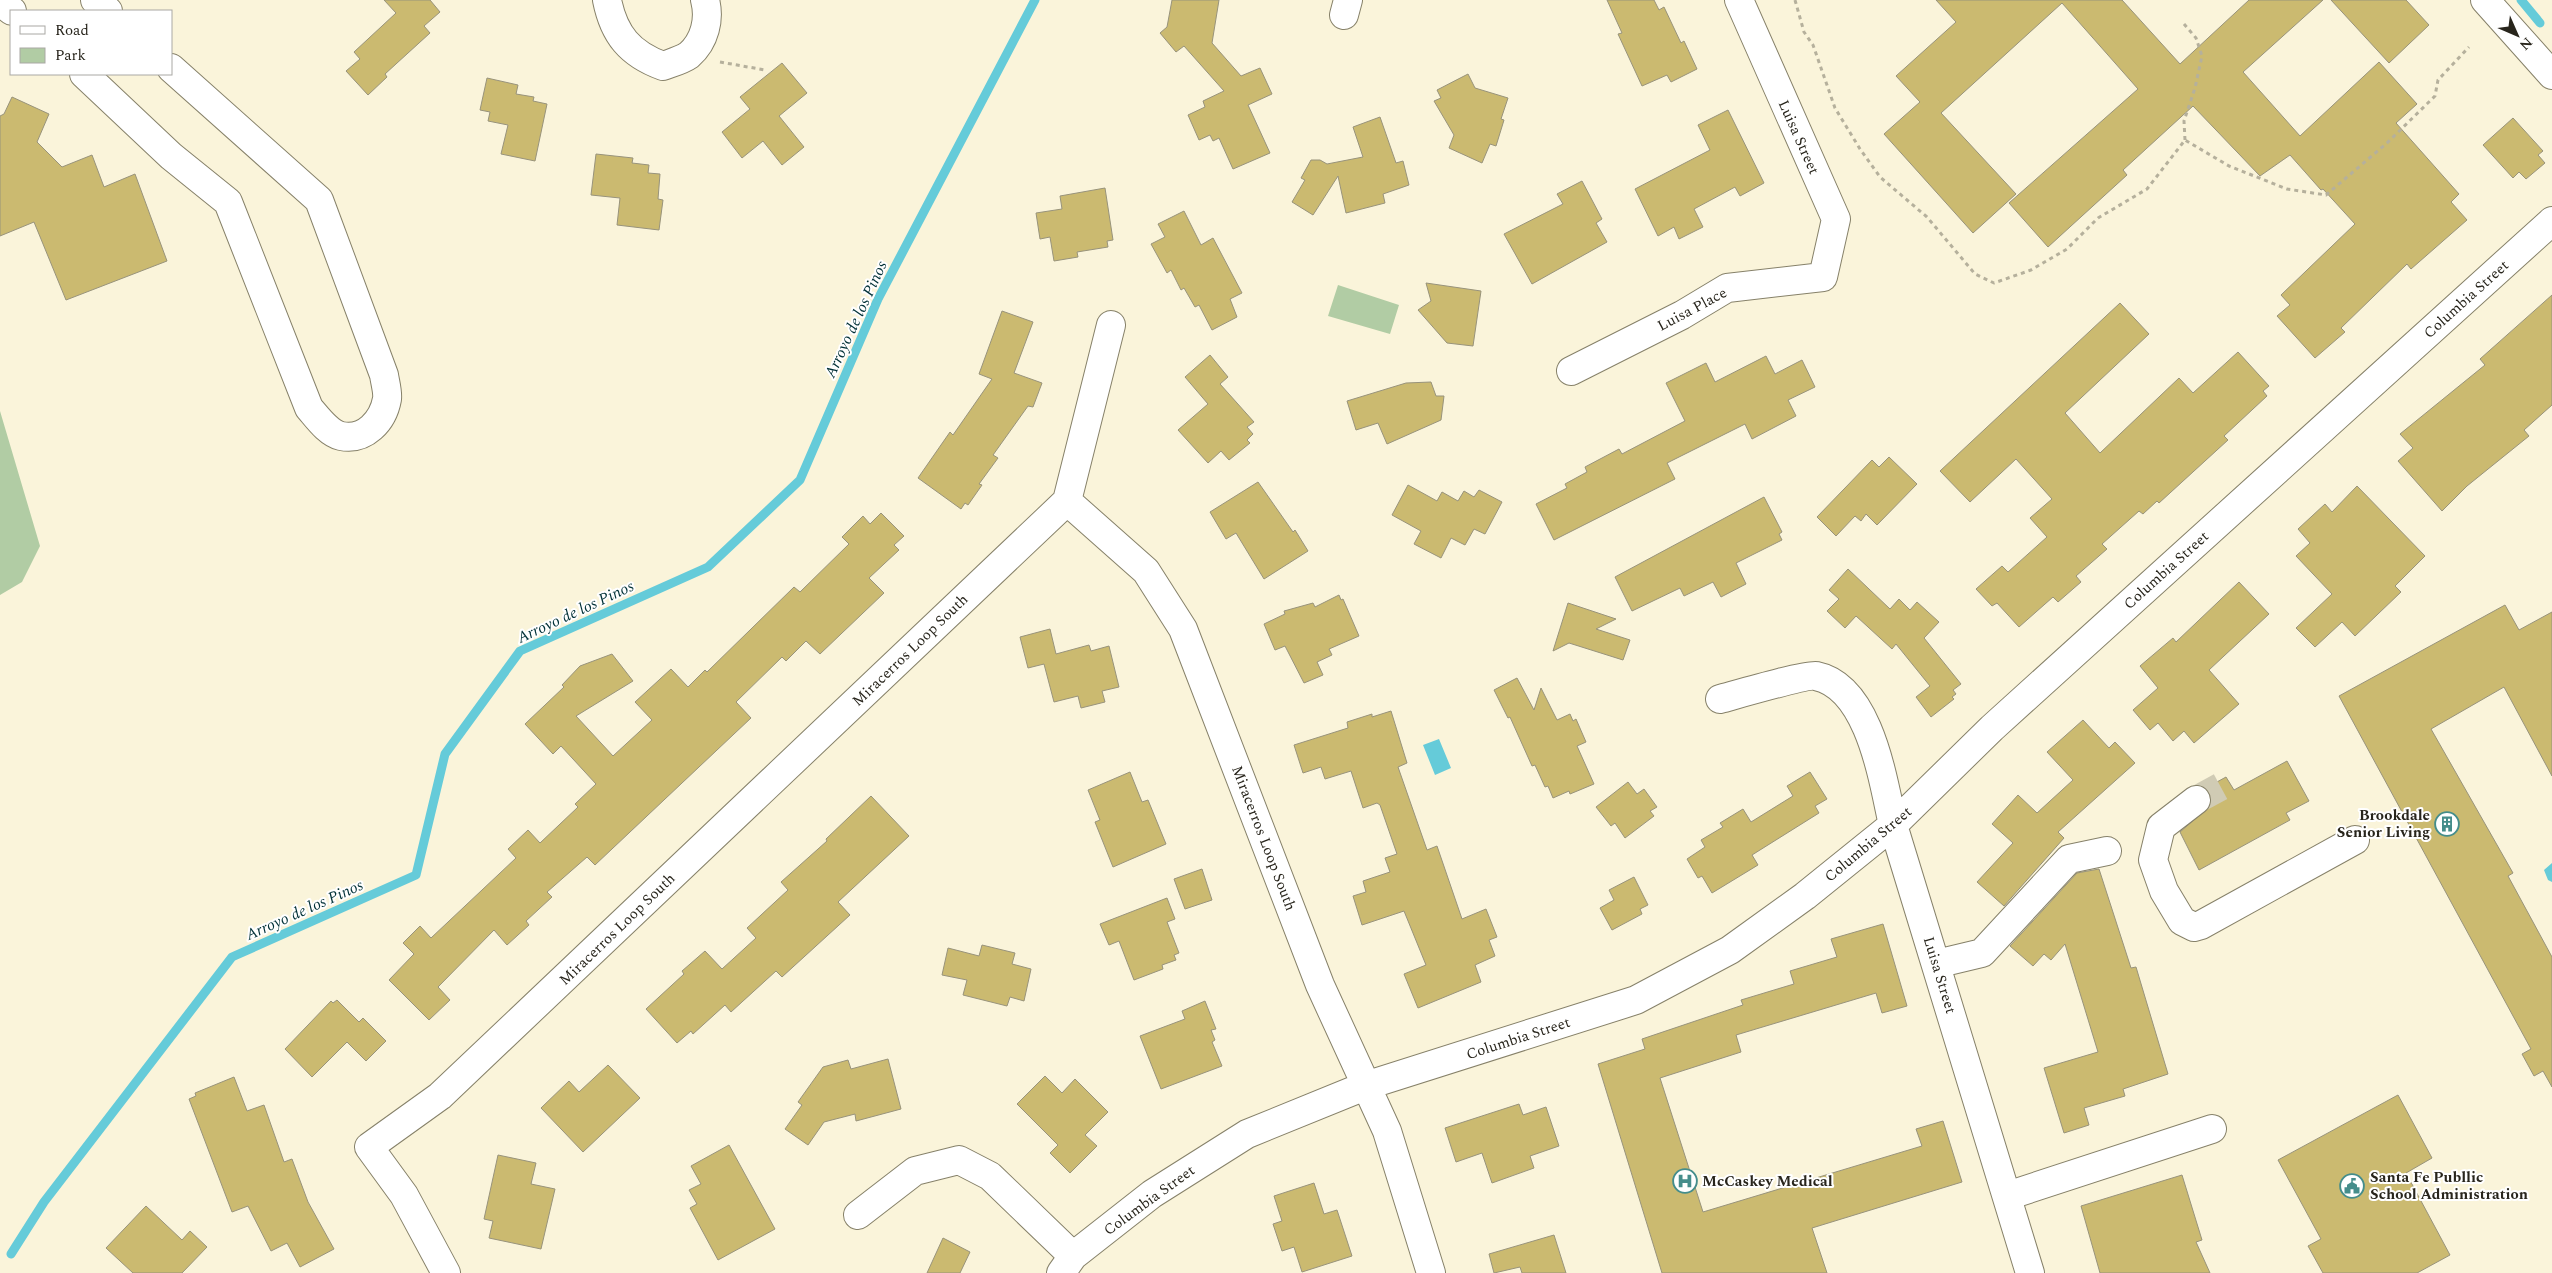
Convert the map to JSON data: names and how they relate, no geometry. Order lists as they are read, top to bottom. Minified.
{"streets":{"street":["Luisa Street","Columbia Street","Luisa Place","Miracerros Loop South"]},"crossings":[["Luisa Street","Columbia Street"],["Luisa Street","Luisa Place"],["Columbia Street","Miracerros Loop South"]],"water":["Arroyo de los Pinos"],"places":{"building":["Brookdale Senior Living"],"hospital":["McCaskey Medical"],"public building":["Santa Fe Publlic School Administration"]},"legend":["Road","Park"],"north":"bottom right"}
